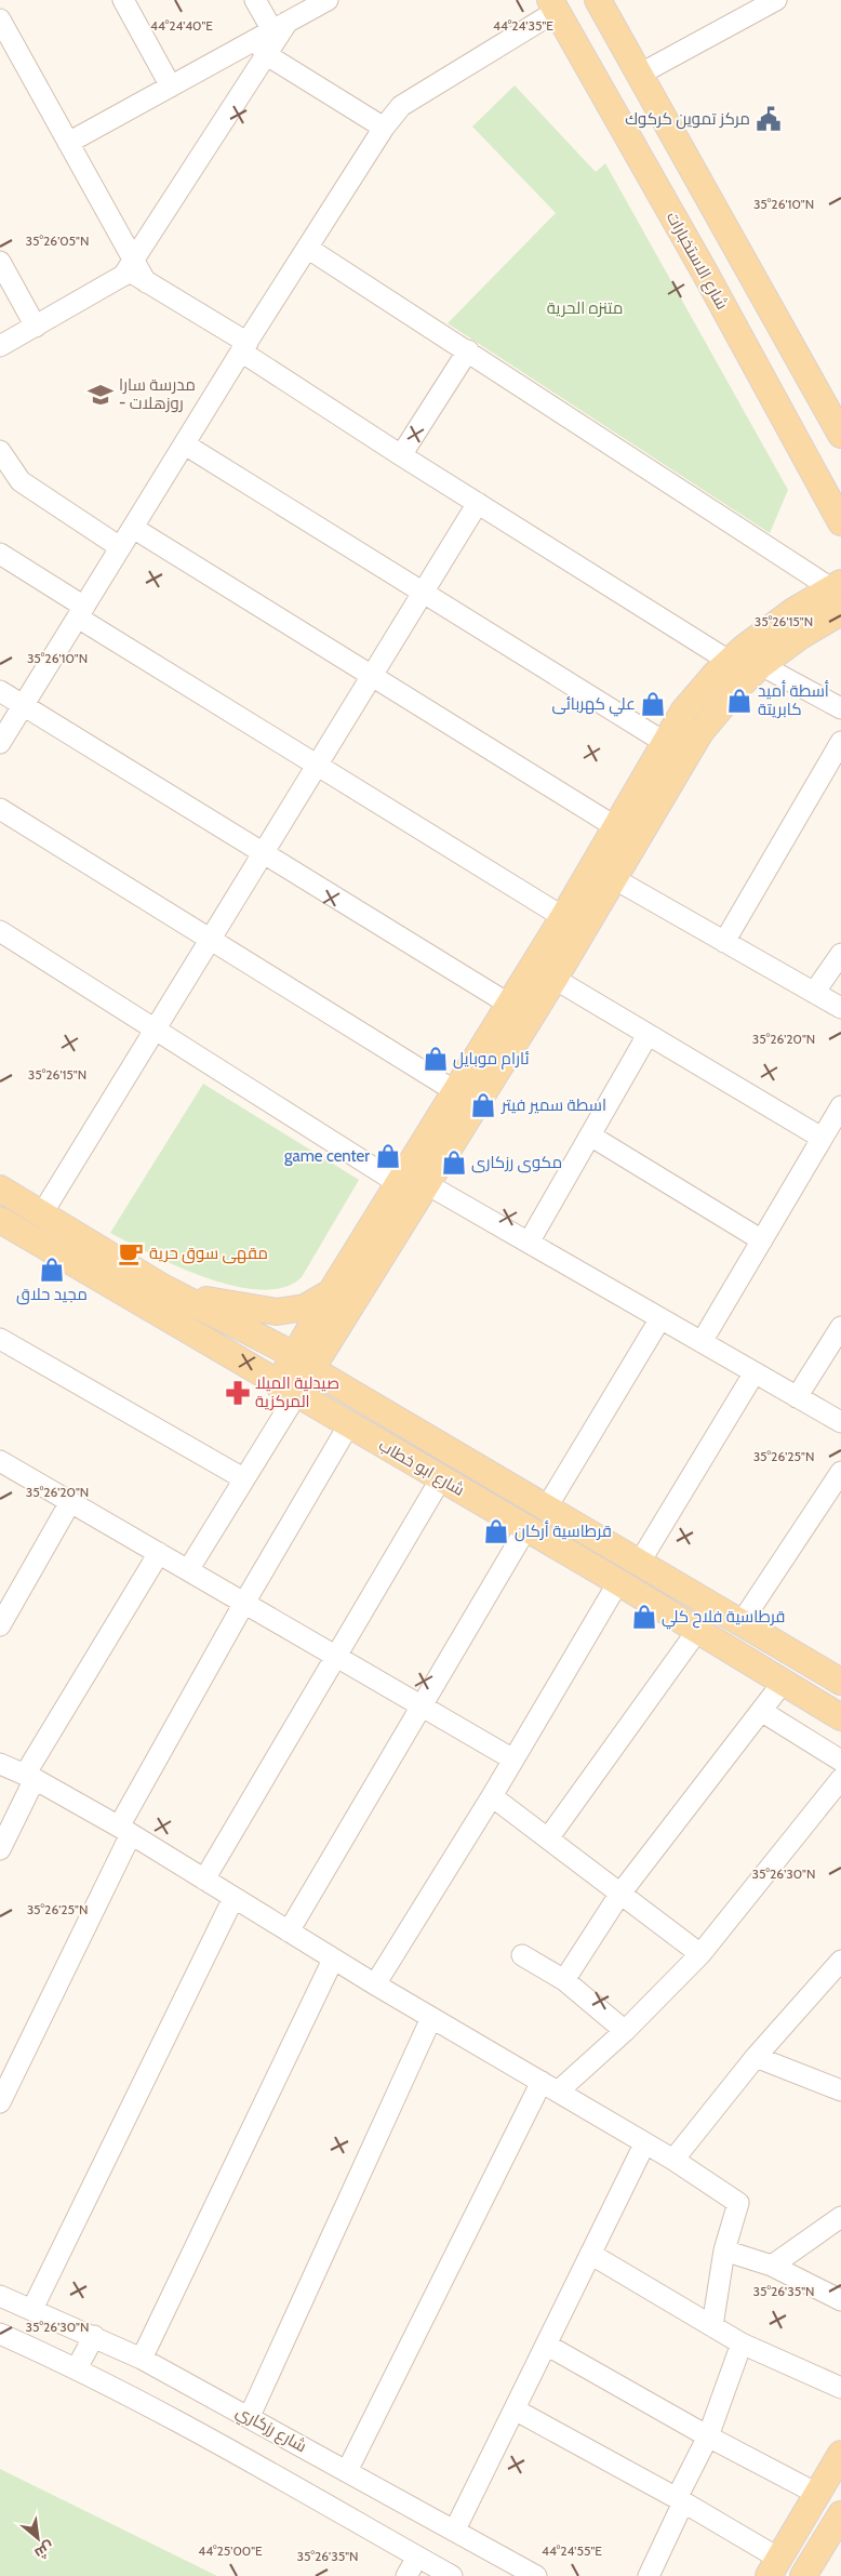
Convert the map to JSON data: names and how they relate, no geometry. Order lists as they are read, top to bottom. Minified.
{"streets":{"main road":["شارع الاستخبارات","شارع ابو خطاب"],"street":["شارع رزكاري"]},"parks":["متنزه الحرية"],"places":{"public building":["مركز تموين كركوك"],"school or university":["مدرسة سارا - روزهلات"],"shop":["أسطة أميد كابريتة","علي كهربائى","ئارام موبايل","اسطة سمير فيتر","game center","مكوى رزكارى","مجيد حلاق","قرطاسية أركان","قرطاسية فلاح كلي"],"cafe":["مقهى سوق حرية"],"pharmacy":["صيدلية الميلا المركزية"]},"north":"bottom right","coordinates":["44°24'40\"E","44°24'35\"E","35°26'10\"N","35°26'05\"N","35°26'15\"N","35°26'20\"N","35°26'25\"N","35°26'30\"N","35°26'35\"N","44°25'00\"E","44°24'55\"E"]}
